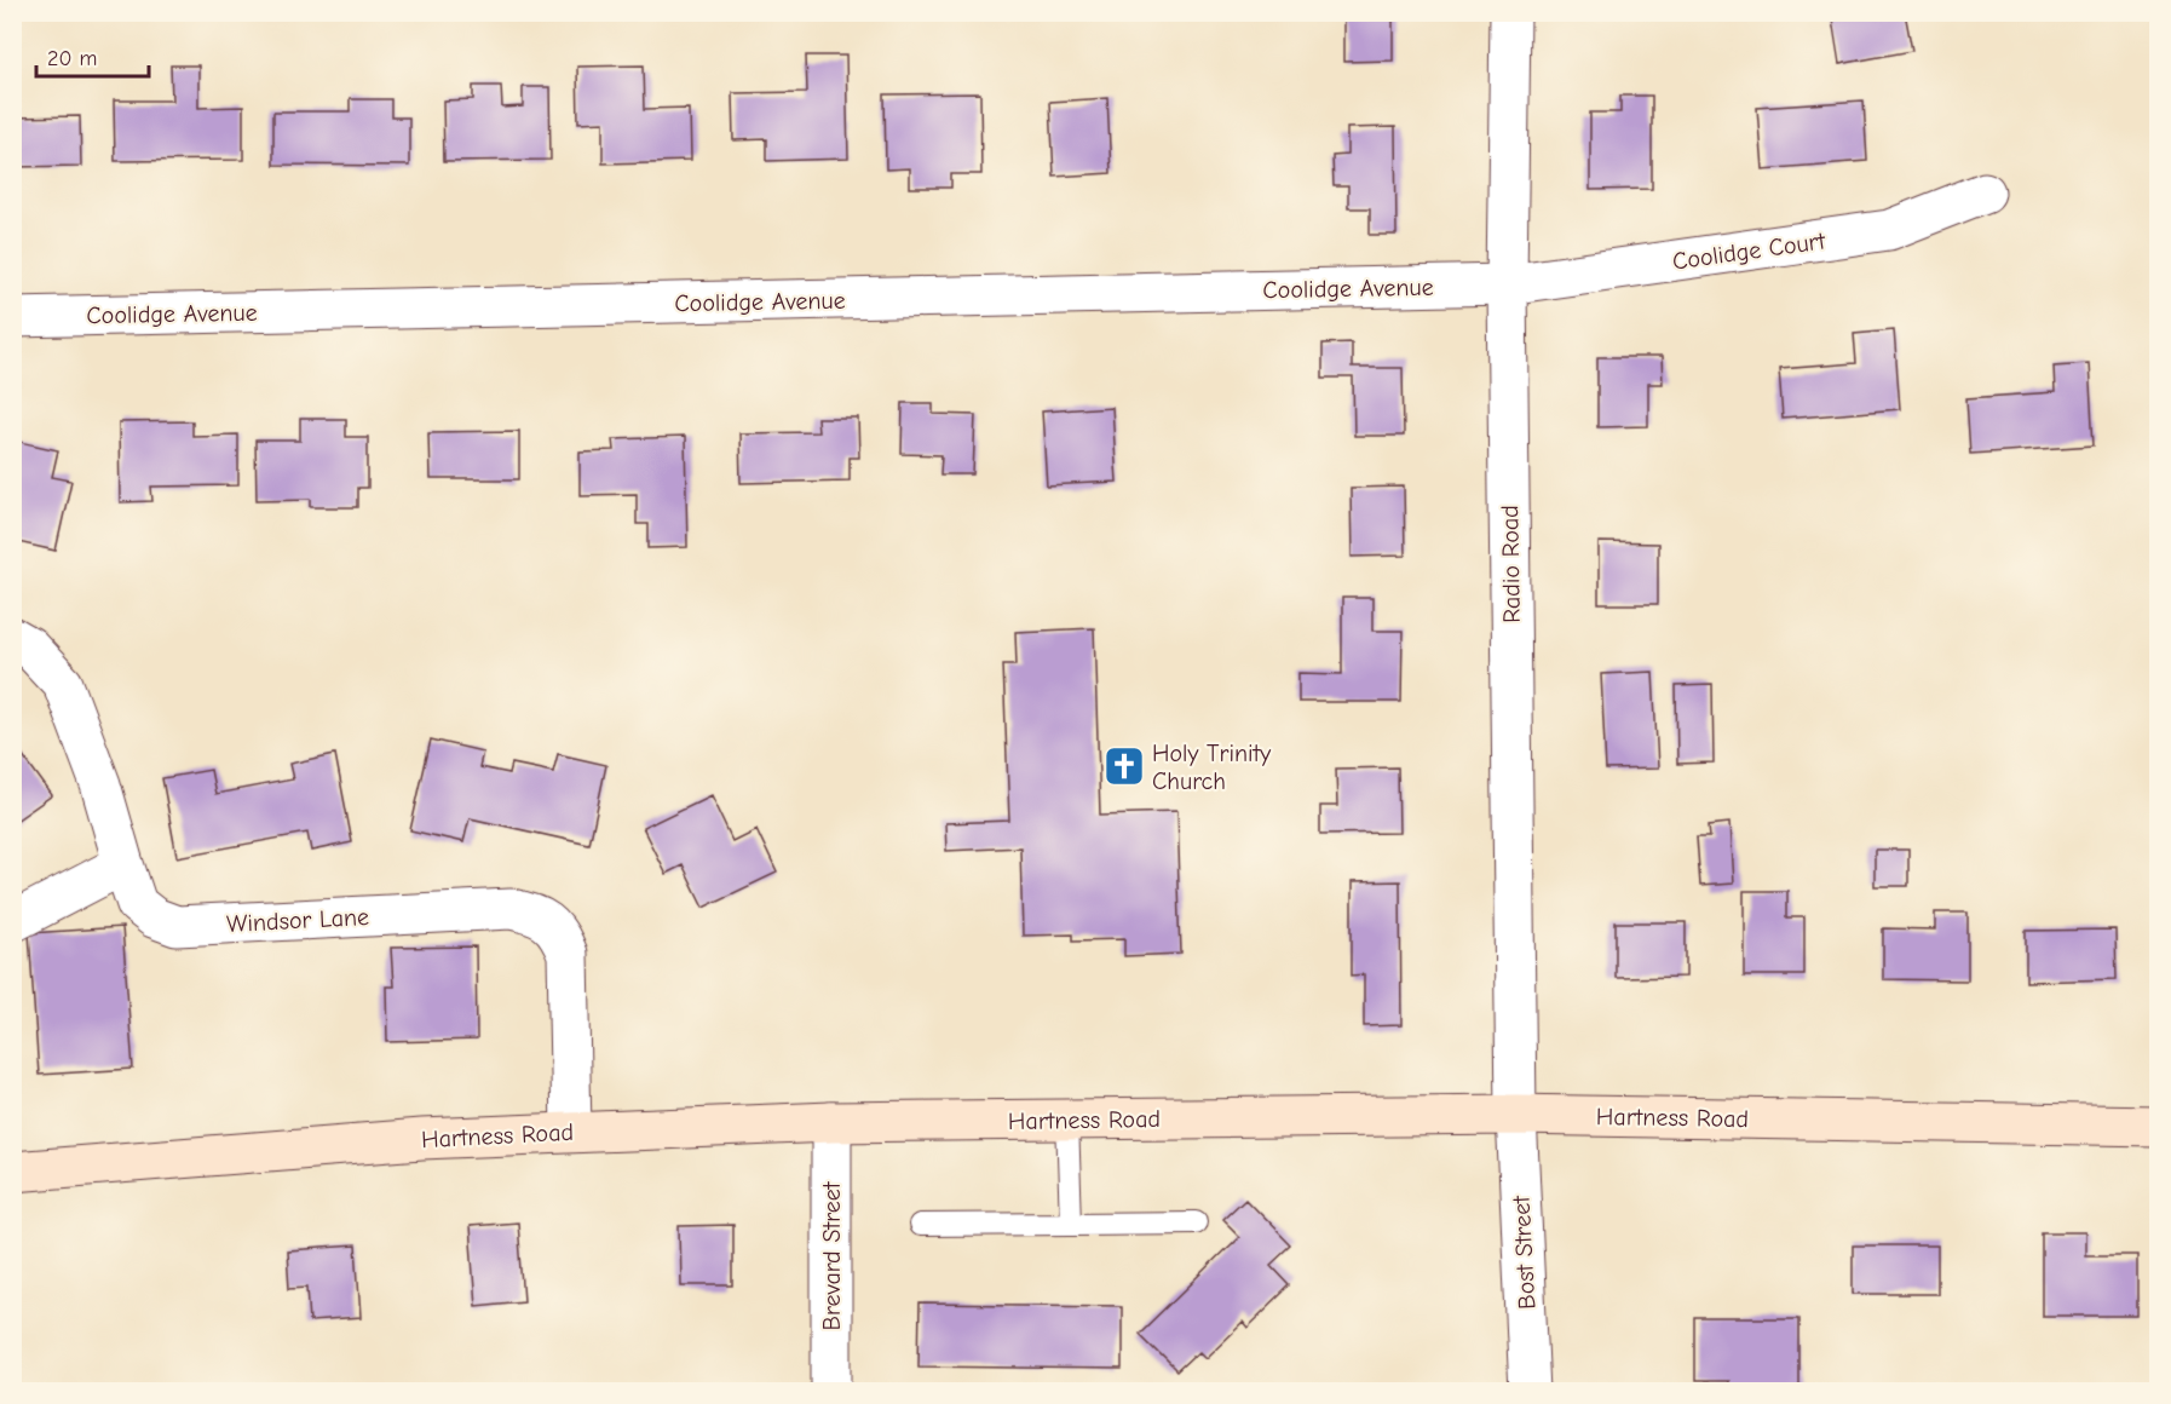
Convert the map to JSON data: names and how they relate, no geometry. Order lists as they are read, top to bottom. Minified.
{"streets":{"main road":["Hartness Road"],"street":["Coolidge Court","Coolidge Avenue","Radio Road","Windsor Lane","Bost Street","Brevard Street"]},"crossings":[["Coolidge Court","Coolidge Avenue"],["Coolidge Court","Radio Road"],["Coolidge Avenue","Radio Road"],["Radio Road","Hartness Road"],["Radio Road","Bost Street"],["Windsor Lane","Hartness Road"],["Hartness Road","Bost Street"],["Hartness Road","Brevard Street"]],"places":{"church":["Holy Trinity Church"]},"scale_bar":"20 m"}
